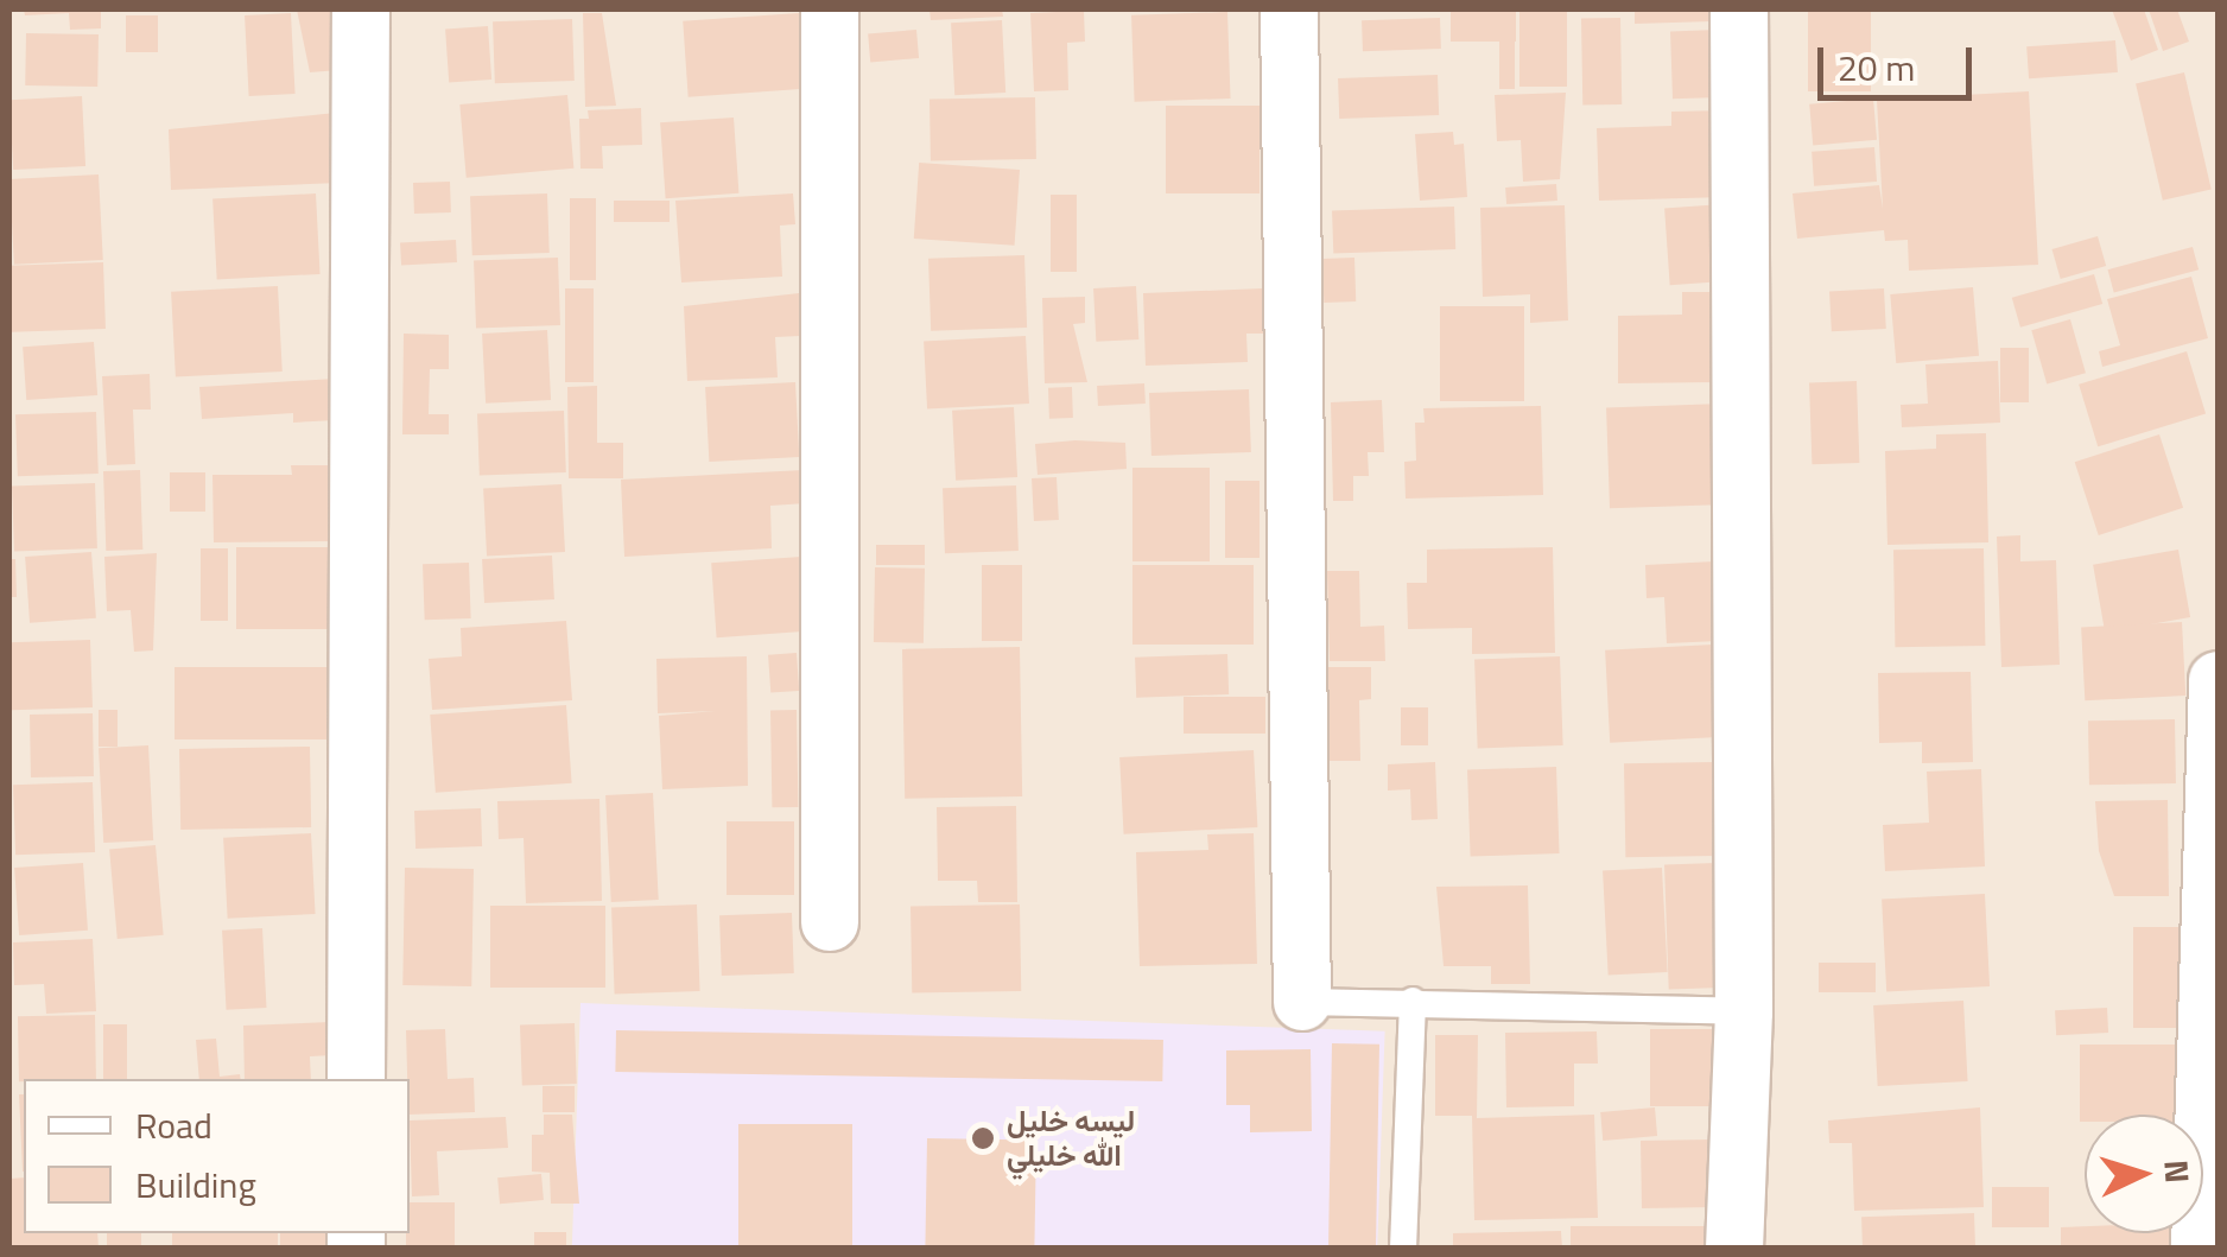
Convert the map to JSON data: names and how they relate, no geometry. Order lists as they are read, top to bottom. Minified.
{"places":["ليسه خليل الله خليلي"],"legend":["Road","Building"],"scale_bar":"20 m","north":"right"}
